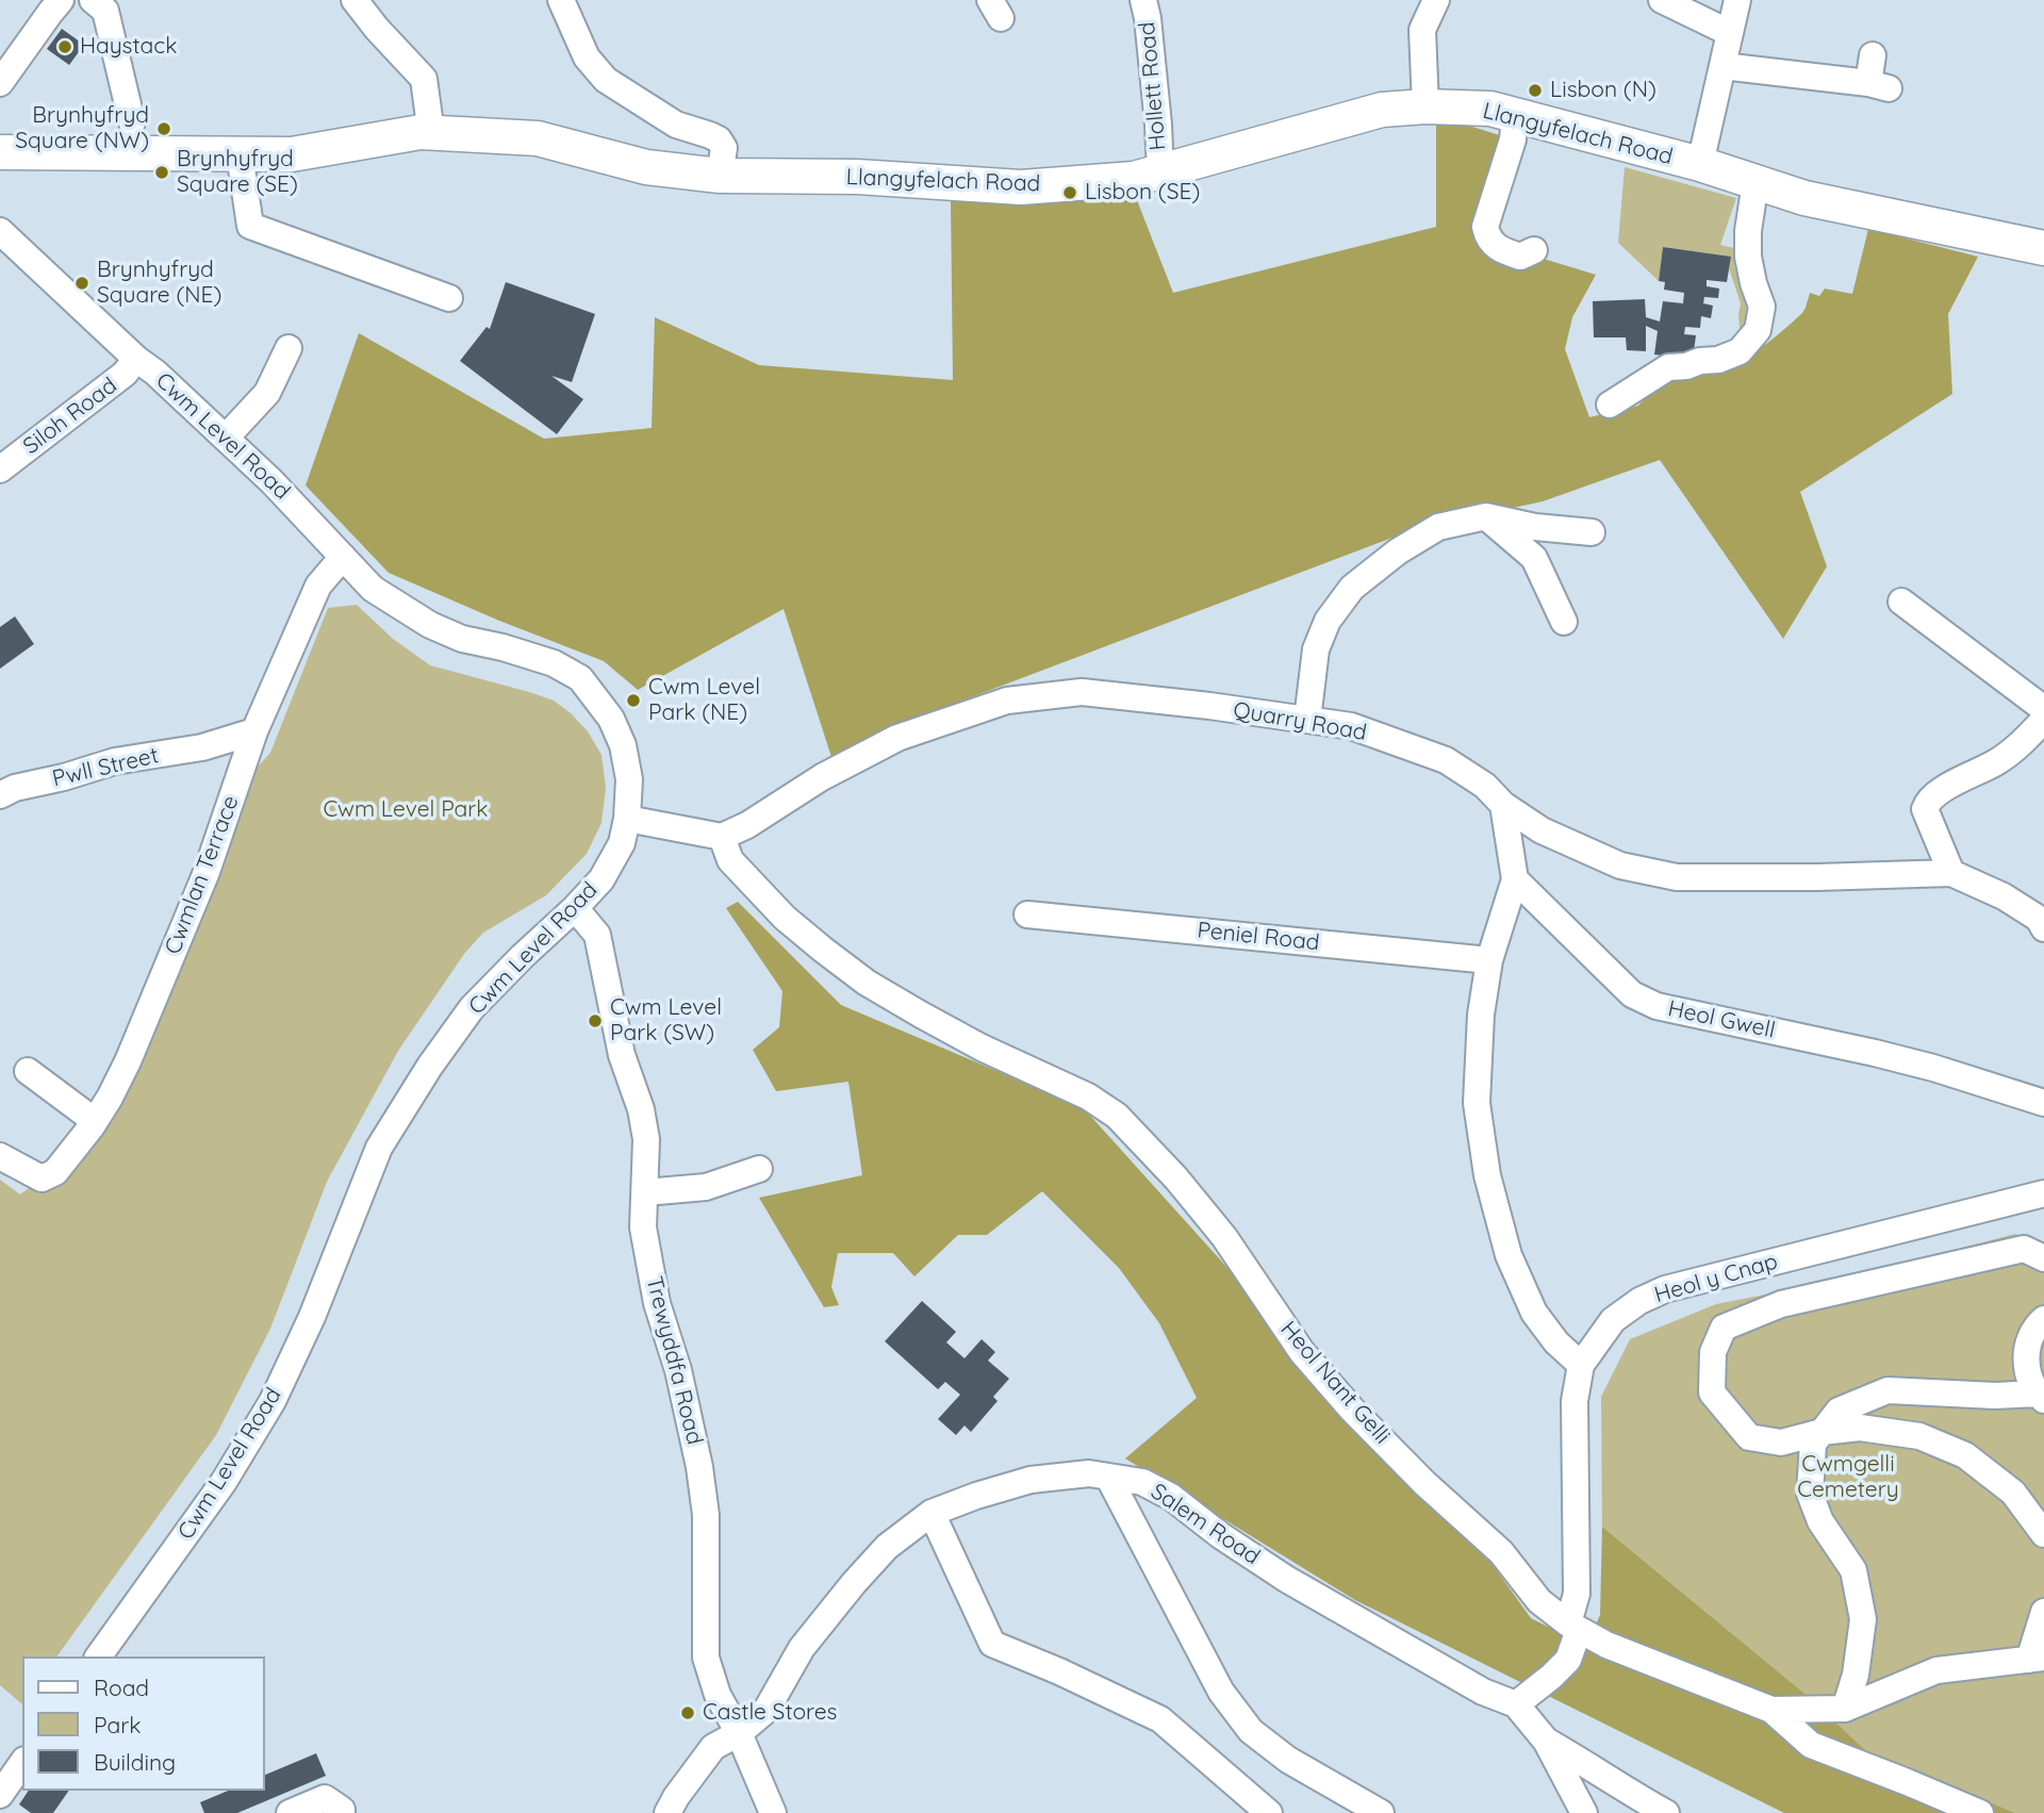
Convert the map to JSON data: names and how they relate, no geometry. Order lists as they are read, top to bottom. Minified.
{"streets":{"main road":["Llangyfelach Road"],"street":["Hollett Road","Siloh Road","Cwm Level Road","Quarry Road","Pwll Street","Cwmlan Terrace","Peniel Road","Heol Gwell","Heol y Cnap","Trewyddfa Road","Heol Nant Gelli","Salem Road"]},"crossings":[["Hollett Road","Llangyfelach Road"],["Siloh Road","Cwm Level Road"],["Cwm Level Road","Cwmlan Terrace"],["Cwm Level Road","Trewyddfa Road"],["Quarry Road","Heol Nant Gelli"],["Pwll Street","Cwmlan Terrace"],["Heol y Cnap","Heol Nant Gelli"],["Heol y Cnap","Salem Road"],["Trewyddfa Road","Salem Road"]],"parks":["Cwm Level Park","Cwmgelli Cemetery"],"places":["Haystack","Lisbon (N)","Brynhyfryd Square (NW)","Brynhyfryd Square (SE)","Lisbon (SE)","Brynhyfryd Square (NE)","Cwm Level Park (NE)","Cwm Level Park (SW)","Castle Stores"],"legend":["Road","Park","Building"]}
